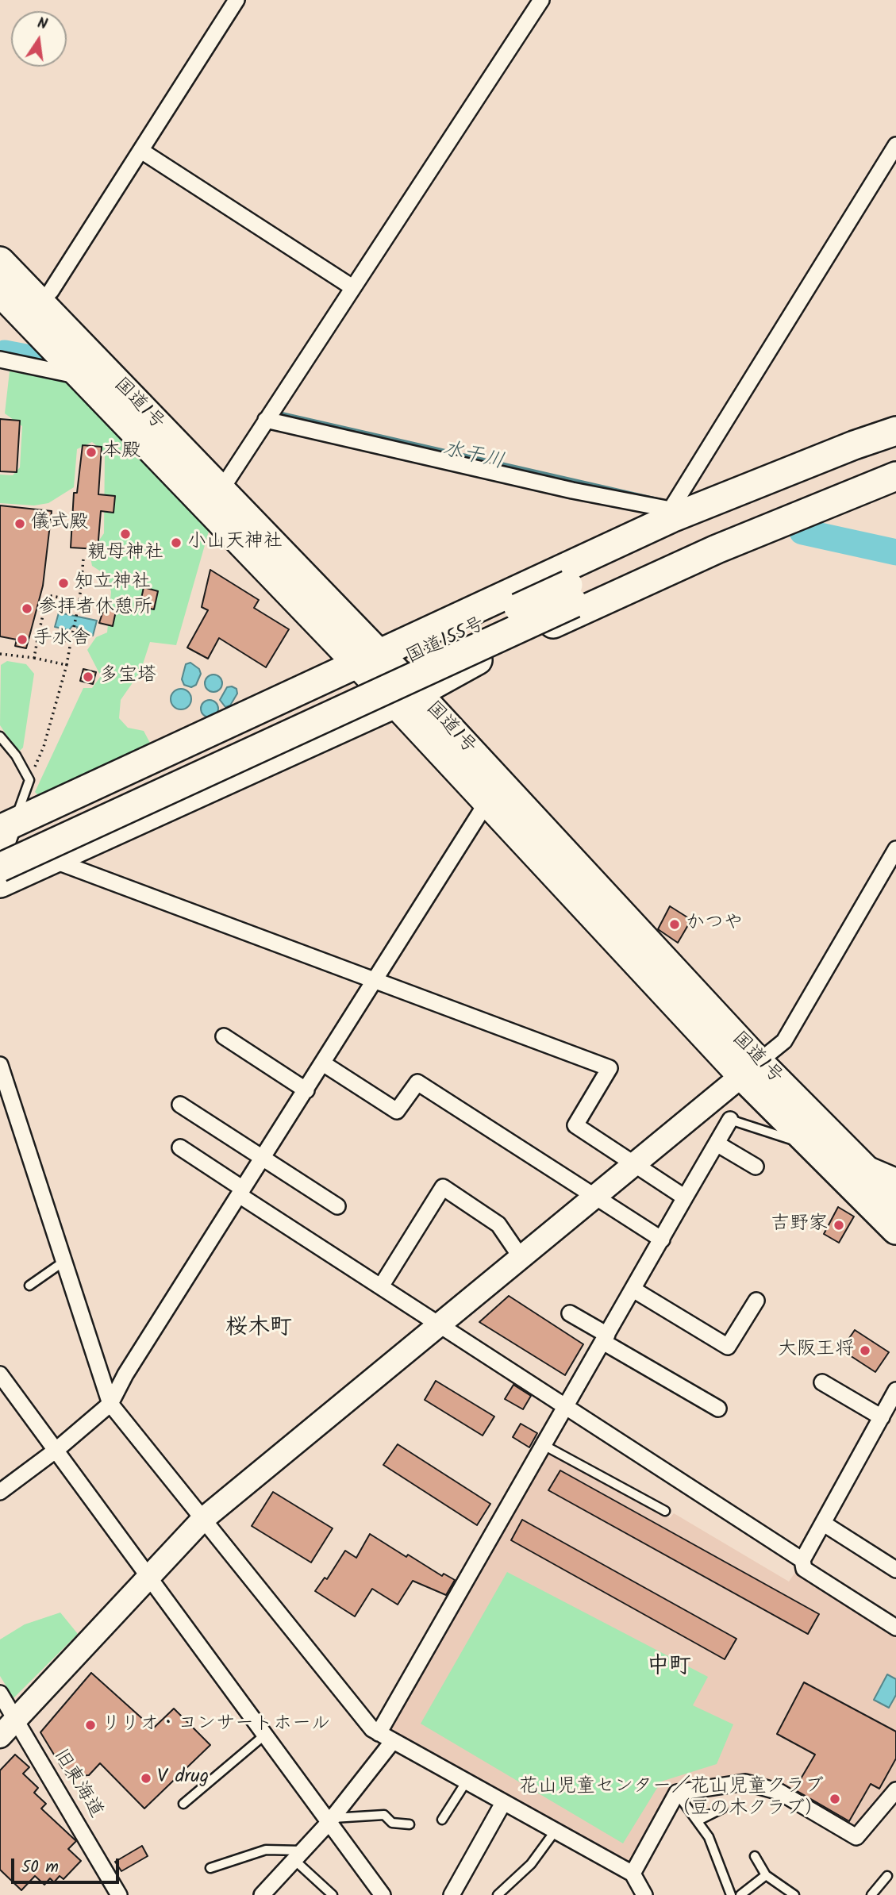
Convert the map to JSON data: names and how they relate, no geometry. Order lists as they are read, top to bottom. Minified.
{"streets":{"highway":["国道1号","国道155号"],"street":["旧東海道"]},"districts":["桜木町","中町"],"water":["水干川"],"places":["本殿","儀式殿","親母神社","小山天神社","知立神社","参拝者休憩所","手水舎","多宝塔","かつや","吉野家","大阪王将","リリオ・コンサートホール","V drug","花山児童センター／花山児童クラブ （豆の木クラブ）"],"scale_bar":"50 m","north":"top"}
